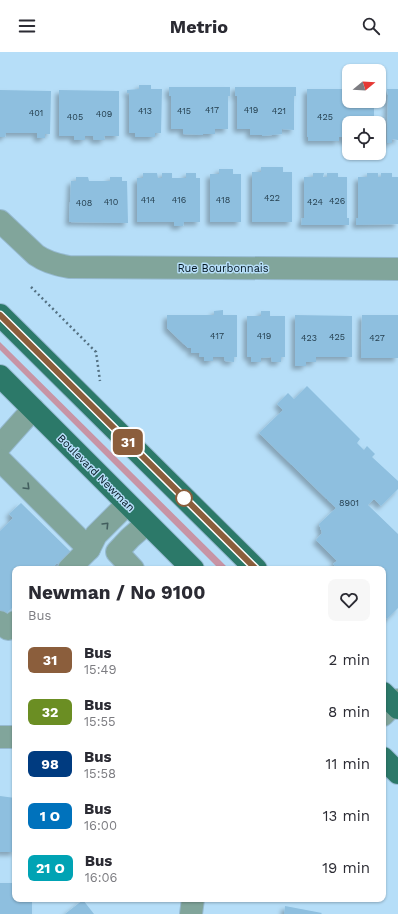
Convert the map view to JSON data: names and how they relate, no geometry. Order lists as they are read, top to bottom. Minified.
{"streets":{"main road":["Boulevard Newman"],"street":["Rue Bourbonnais"]},"lines":["bus line 31"],"house_numbers":["417","419","413","415","421","401","409","405","425","422","414","416","418","426","410","424","408","417","419","425","423","427","8901"],"north":"right","page":{"header":"Metrio","on_map":"31","heading":["Newman / No 9100","Bus"],"list":[{"mark":"31","name":"Bus","note":"15:49","value":"2 min"},{"mark":"32","name":"Bus","note":"15:55","value":"8 min"},{"mark":"98","name":"Bus","note":"15:58","value":"11 min"},{"mark":"1 O","name":"Bus","note":"16:00","value":"13 min"},{"mark":"21 O","name":"Bus","note":"16:06","value":"19 min"}]}}
